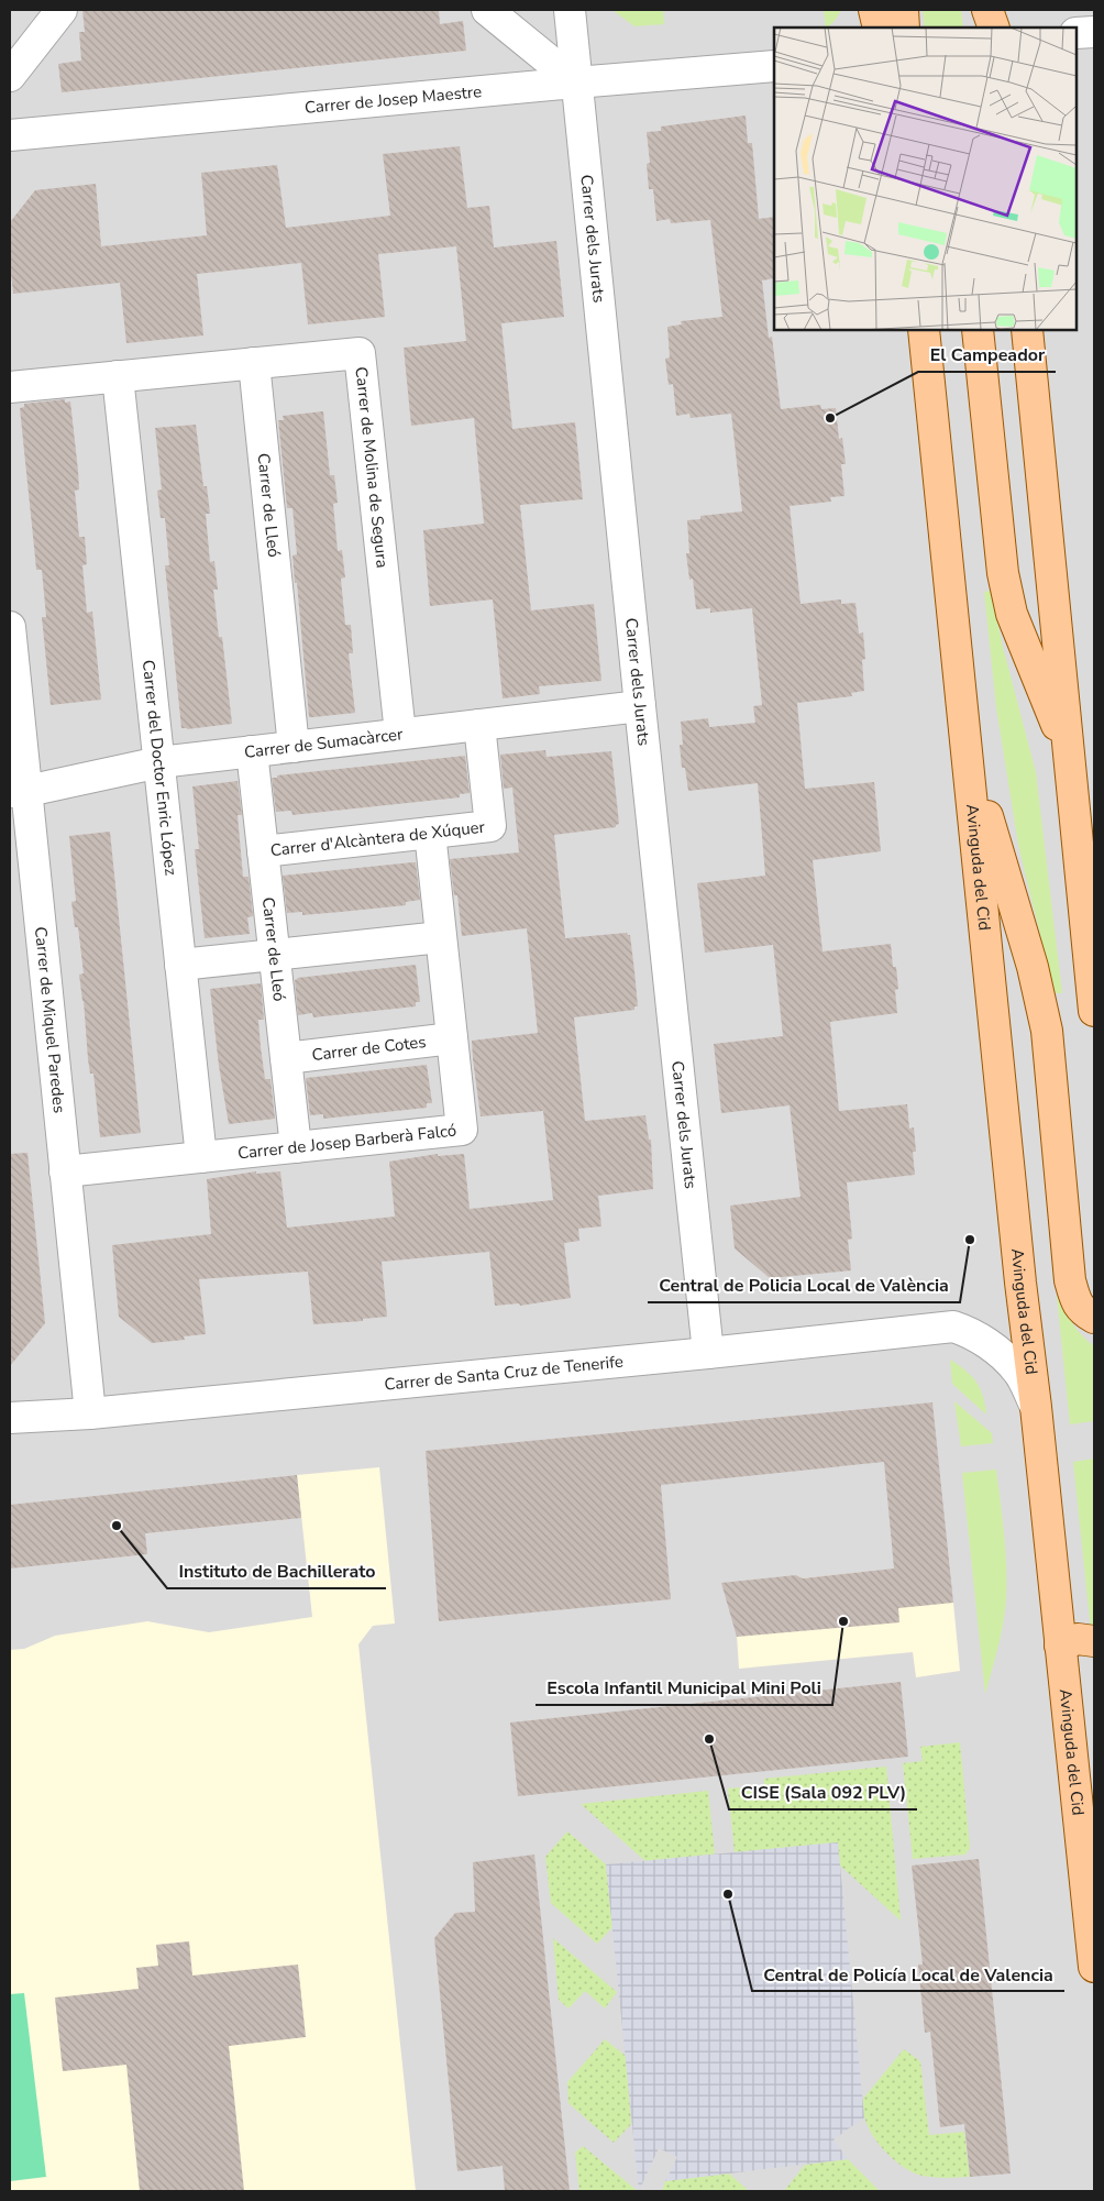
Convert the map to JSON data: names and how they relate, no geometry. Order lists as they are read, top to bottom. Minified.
{"streets":{"main road":["Avinguda del Cid"],"street":["Carrer de Josep Maestre","Carrer dels Jurats","Carrer de Molina de Segura","Carrer de Lleó","Carrer de Sumacàrcer","Carrer del Doctor Enric López","Carrer d'Alcàntera de Xúquer","Carrer de Miquel Paredes","Carrer de Cotes","Carrer de Josep Barberà Falcó","Carrer de Santa Cruz de Tenerife"]},"crossings":[["Carrer de Josep Maestre","Carrer dels Jurats"],["Carrer dels Jurats","Carrer de Sumacàrcer"],["Carrer dels Jurats","Carrer de Santa Cruz de Tenerife"],["Carrer de Molina de Segura","Carrer de Lleó"],["Carrer de Molina de Segura","Carrer de Sumacàrcer"],["Carrer de Molina de Segura","Carrer del Doctor Enric López"],["Carrer de Lleó","Carrer de Sumacàrcer"],["Carrer de Lleó","Carrer d'Alcàntera de Xúquer"],["Carrer de Lleó","Carrer de Cotes"],["Carrer de Lleó","Carrer de Josep Barberà Falcó"],["Carrer de Sumacàrcer","Carrer del Doctor Enric López"],["Carrer de Sumacàrcer","Carrer d'Alcàntera de Xúquer"],["Carrer de Sumacàrcer","Carrer de Miquel Paredes"],["Carrer del Doctor Enric López","Carrer de Josep Barberà Falcó"],["Carrer d'Alcàntera de Xúquer","Carrer de Josep Barberà Falcó"],["Avinguda del Cid","Carrer de Santa Cruz de Tenerife"],["Carrer de Miquel Paredes","Carrer de Josep Barberà Falcó"],["Carrer de Miquel Paredes","Carrer de Santa Cruz de Tenerife"],["Carrer de Cotes","Carrer de Josep Barberà Falcó"]],"places":["El Campeador","Central de Policia Local de València","Instituto de Bachillerato","Escola Infantil Municipal Mini Poli","CISE (Sala 092 PLV)","Central de Policía Local de Valencia"]}
